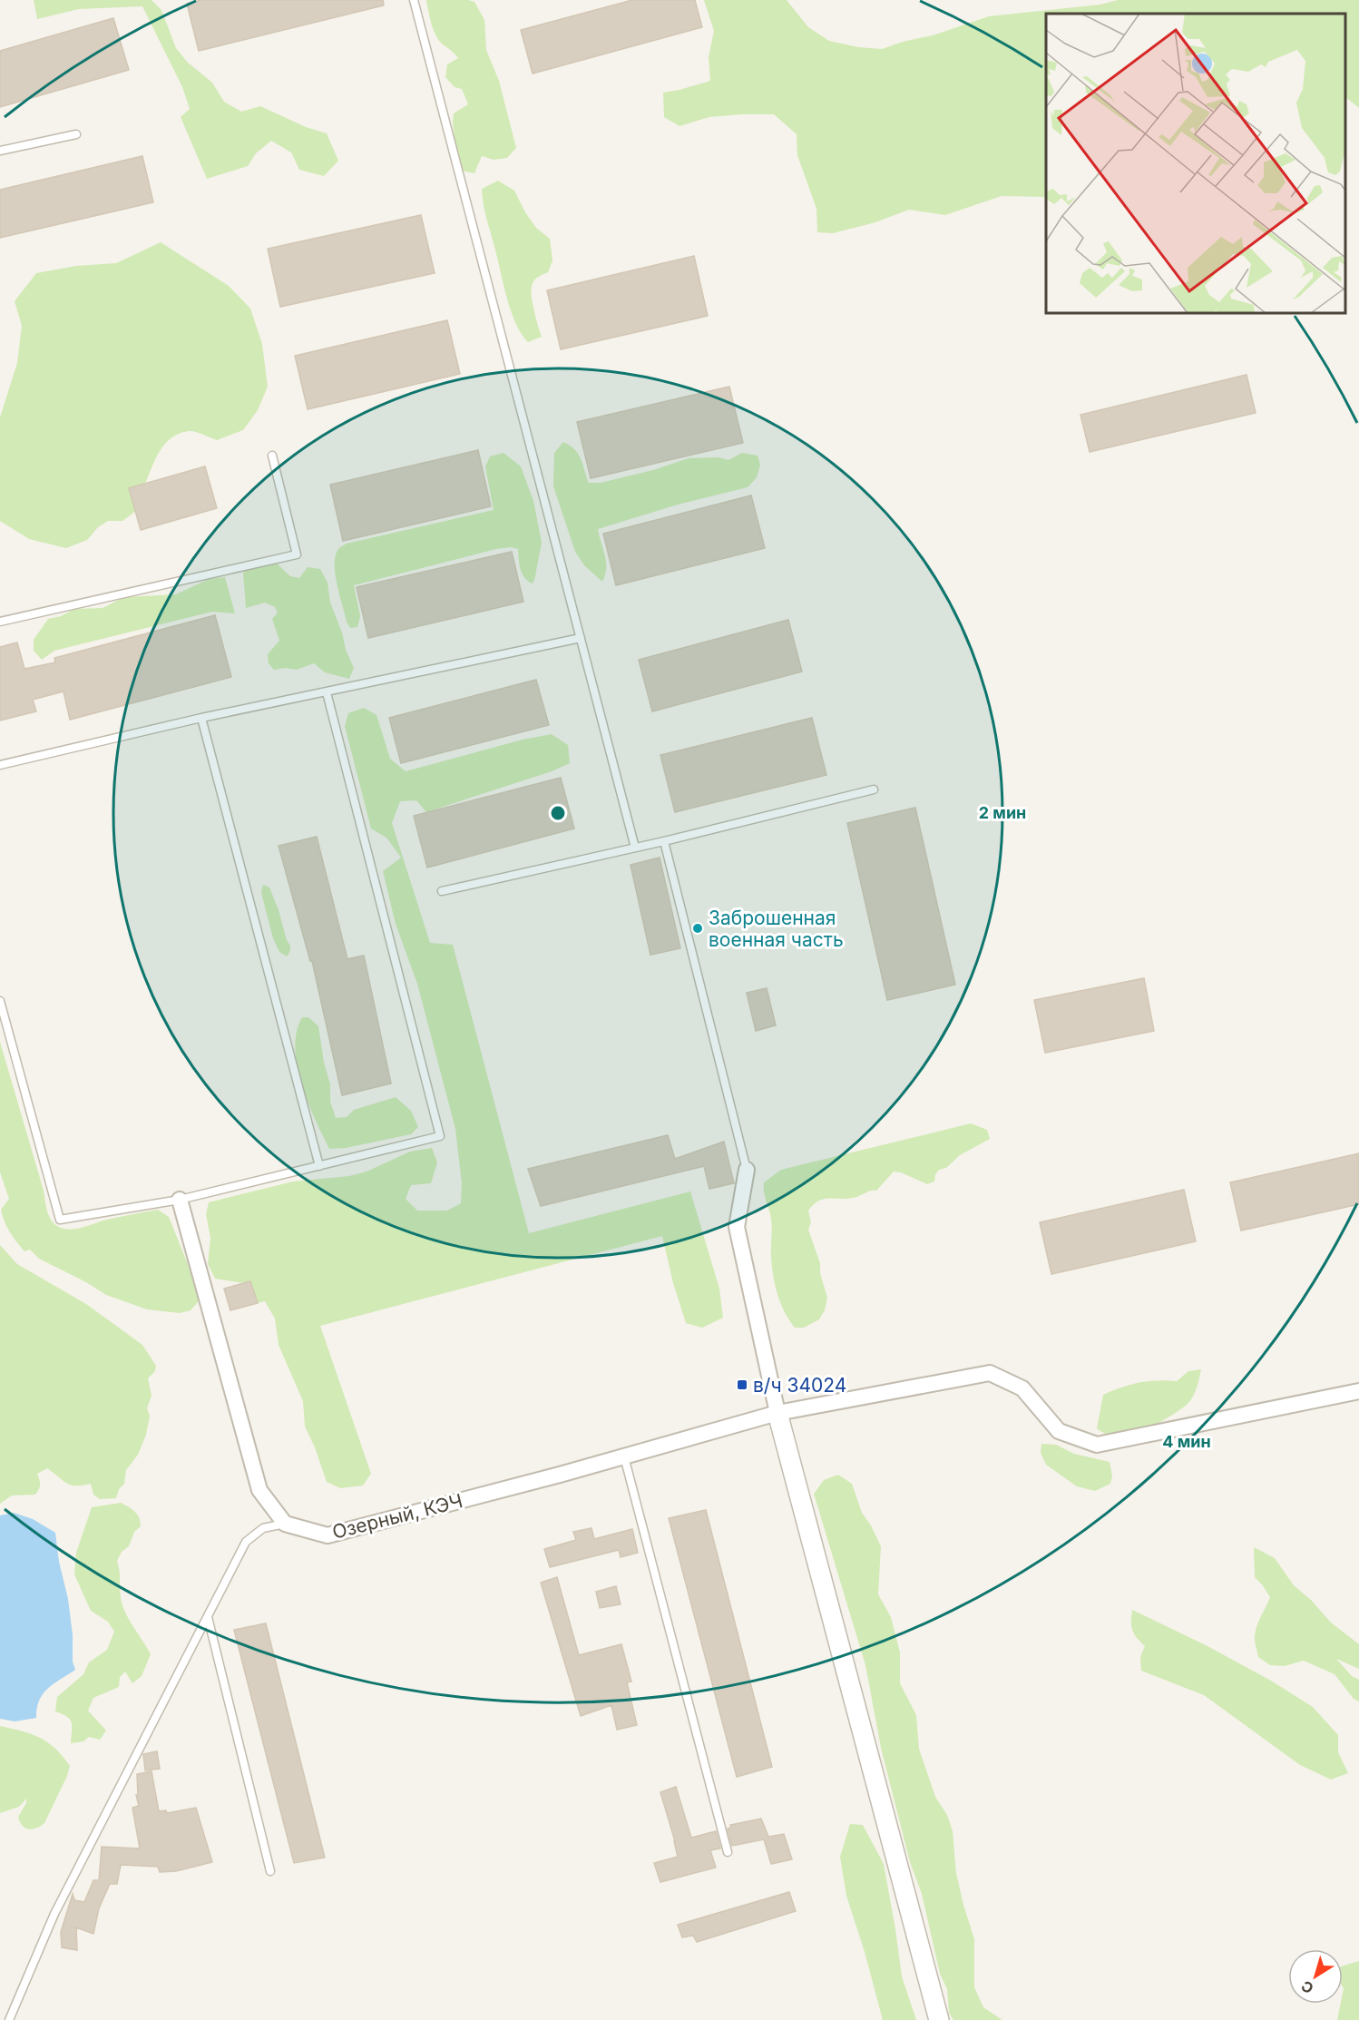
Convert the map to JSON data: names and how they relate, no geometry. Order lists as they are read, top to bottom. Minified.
{"streets":{"street":["Озерный, КЭЧ"]},"places":{"other":["Заброшенная военная часть"],"transit":["в/ч 34024"]},"north":"bottom left","rings":["2 мин","4 мин"]}
